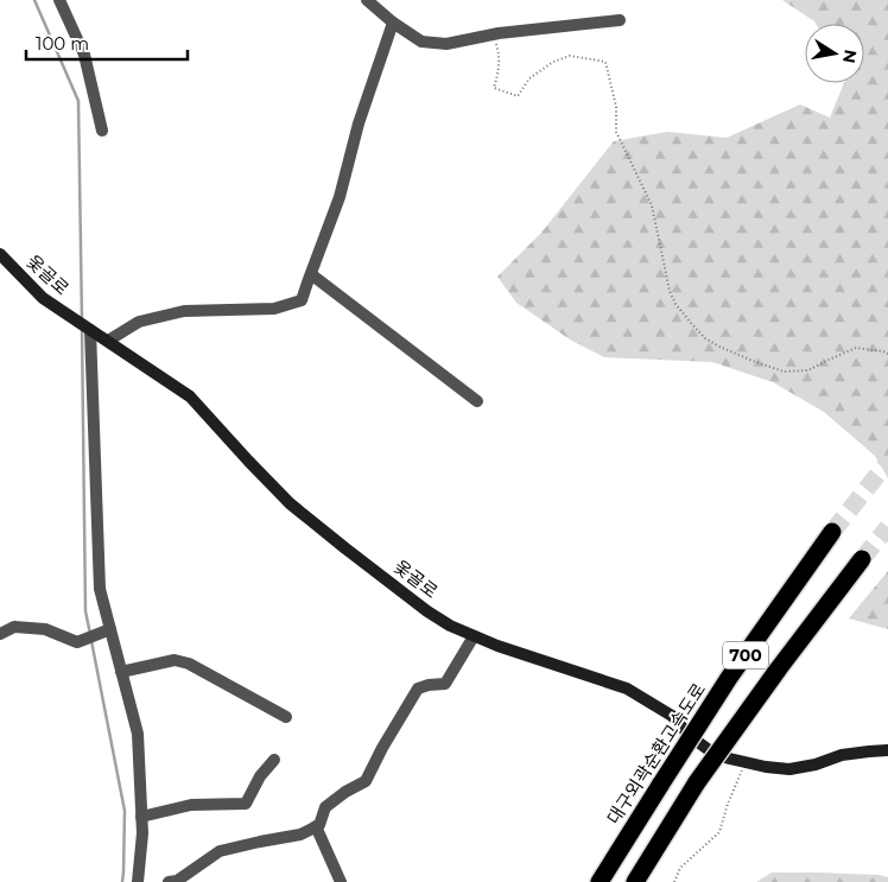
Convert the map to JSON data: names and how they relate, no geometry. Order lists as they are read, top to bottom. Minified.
{"streets":{"highway":["700","대구외곽순환고속도로"],"street":["옻골로"]},"scale_bar":"100 m","north":"right"}
